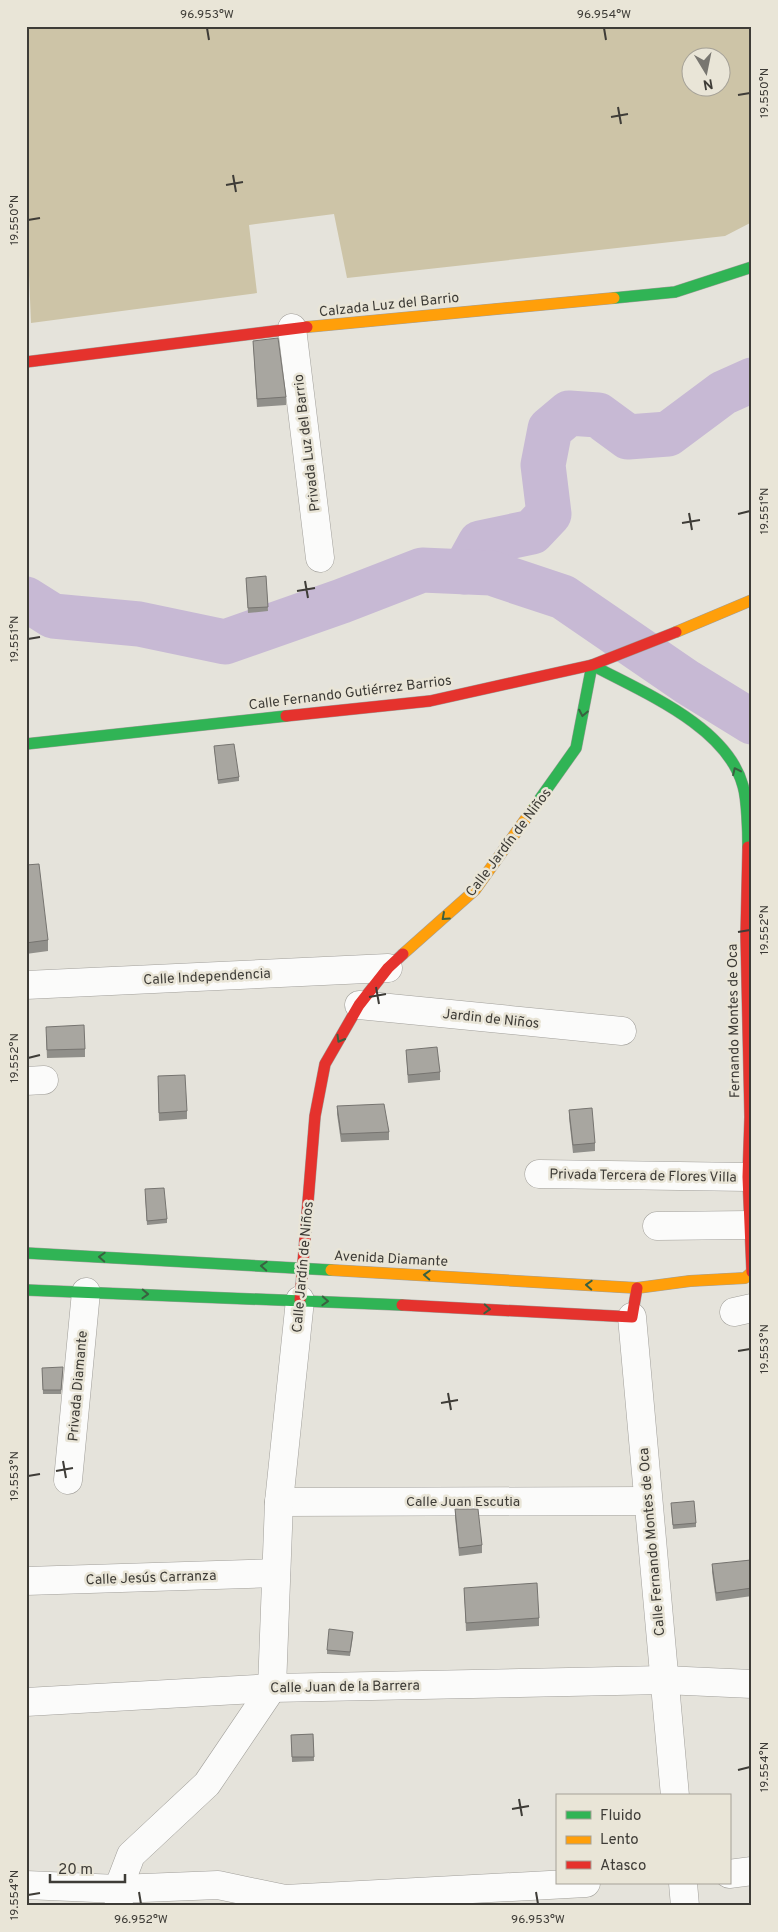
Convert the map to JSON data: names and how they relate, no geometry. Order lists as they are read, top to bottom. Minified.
{"streets":{"main road":["Calzada Luz del Barrio","Calle Fernando Gutiérrez Barrios","Calle Jardín de Niños","Fernando Montes de Oca","Avenida Diamante","Calle Fernando Montes de Oca"],"street":["Privada Luz del Barrio","Calle Independencia","Jardin de Niños","Privada Tercera de Flores Villa","Privada Diamante","Calle Juan Escutia","Calle Jesús Carranza","Calle Juan de la Barrera"]},"crossings":[["Calzada Luz del Barrio","Privada Luz del Barrio"],["Calle Fernando Gutiérrez Barrios","Calle Jardín de Niños"],["Calle Fernando Gutiérrez Barrios","Fernando Montes de Oca"],["Calle Jardín de Niños","Calle Independencia"],["Calle Jardín de Niños","Jardin de Niños"],["Calle Jardín de Niños","Fernando Montes de Oca"],["Calle Jardín de Niños","Avenida Diamante"],["Calle Jardín de Niños","Calle Juan Escutia"],["Calle Jardín de Niños","Calle Jesús Carranza"],["Calle Jardín de Niños","Calle Juan de la Barrera"],["Fernando Montes de Oca","Privada Tercera de Flores Villa"],["Fernando Montes de Oca","Avenida Diamante"],["Avenida Diamante","Calle Fernando Montes de Oca"],["Calle Juan Escutia","Calle Fernando Montes de Oca"],["Calle Fernando Montes de Oca","Calle Juan de la Barrera"]],"one_way":["Calle Jardín de Niños"],"legend":["Fluido","Lento","Atasco"],"scale_bar":"20 m","north":"bottom","coordinates":["96.953°W","96.954°W","19.550°N","19.551°N","19.552°N","19.553°N","19.554°N","96.952°W"]}
